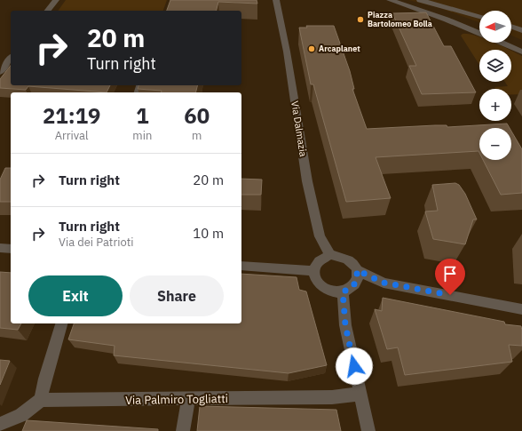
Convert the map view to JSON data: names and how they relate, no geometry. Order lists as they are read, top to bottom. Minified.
{"streets":{"street":["Via Dalmazia","Via Palmiro Togliatti"]},"places":["Piazza Bartolomeo Bolla","Arcaplanet"],"north":"left","page":{"map_buttons":["+","−"],"turn":["20 m","Turn right"],"eta":["21:19","Arrival","1","min","60","m"],"list":[{"name":"Turn right","value":"20 m"},{"name":"Turn right","note":"Via dei Patrioti","value":"10 m"}],"buttons":["Exit","Share"]}}
